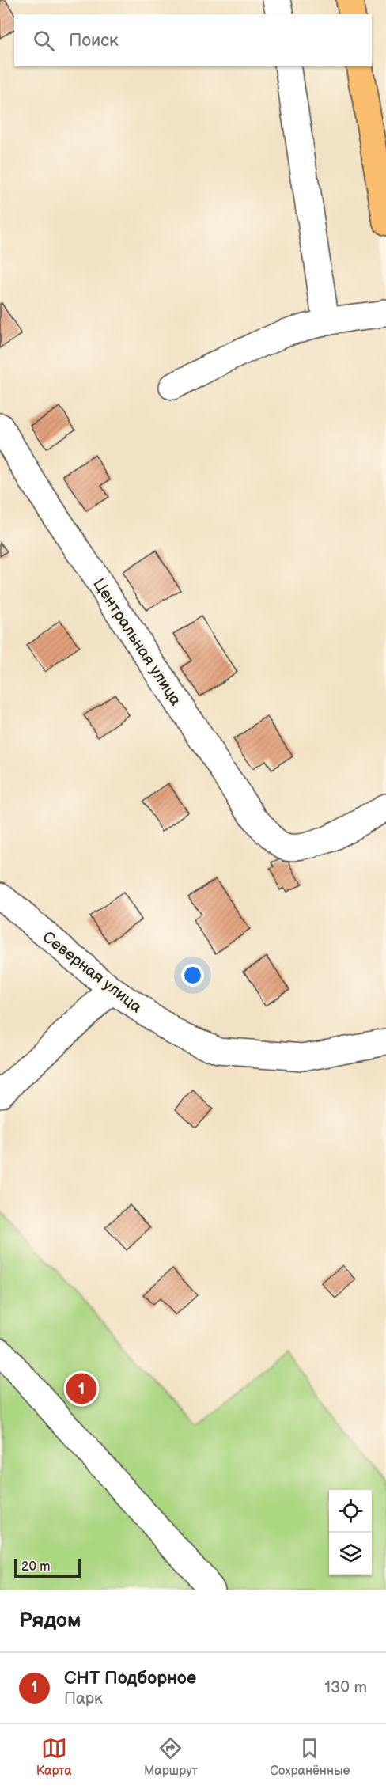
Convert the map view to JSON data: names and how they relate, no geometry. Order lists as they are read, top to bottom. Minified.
{"streets":{"street":["Центральная улица","Северная улица"]},"scale_bar":"20 m","page":{"search":"Поиск","pins":"1","scale":"20 m","heading":"Рядом","list":[{"mark":"1","name":"СНТ Подборное","note":"Парк","value":"130 m"}],"nav":["Карта","Маршрут","Сохранённые"]}}
